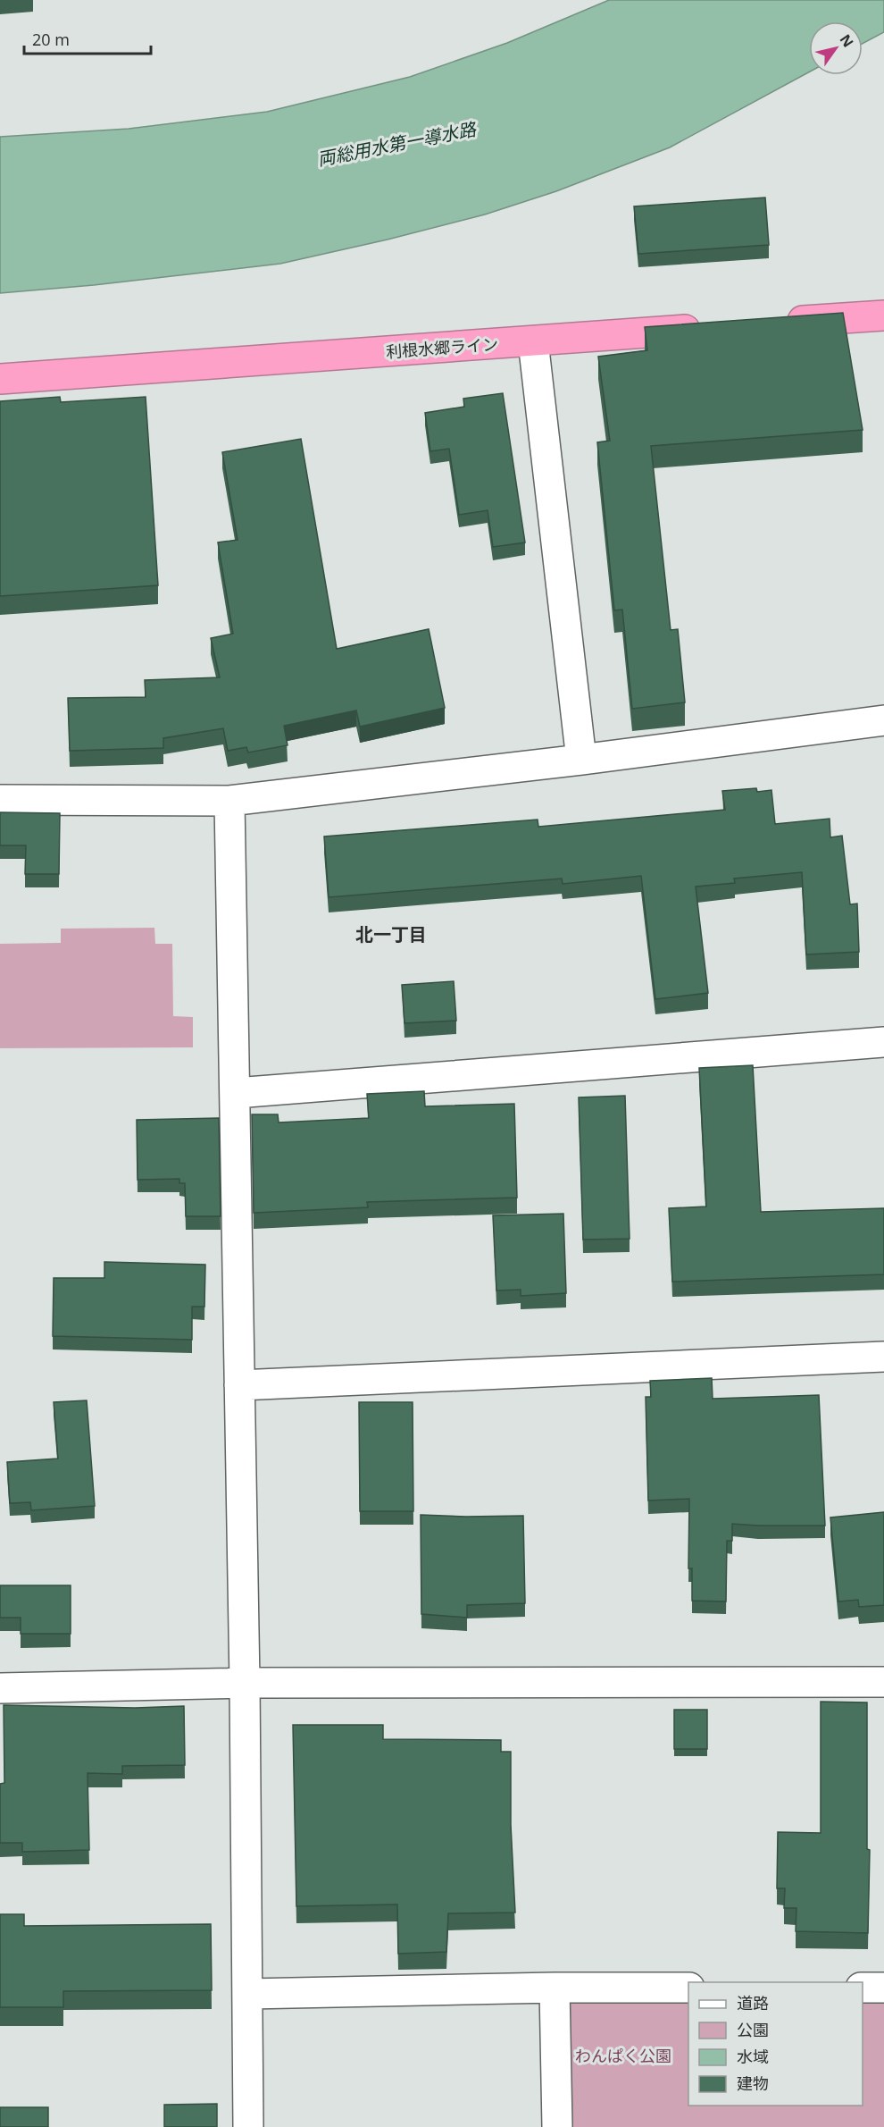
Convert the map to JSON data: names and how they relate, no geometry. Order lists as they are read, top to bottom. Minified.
{"streets":{"highway":["利根水郷ライン"]},"districts":["北一丁目"],"water":["両総用水第一導水路"],"parks":["わんぱく公園"],"legend":["道路","公園","水域","建物"],"scale_bar":"20 m","north":"top right"}
